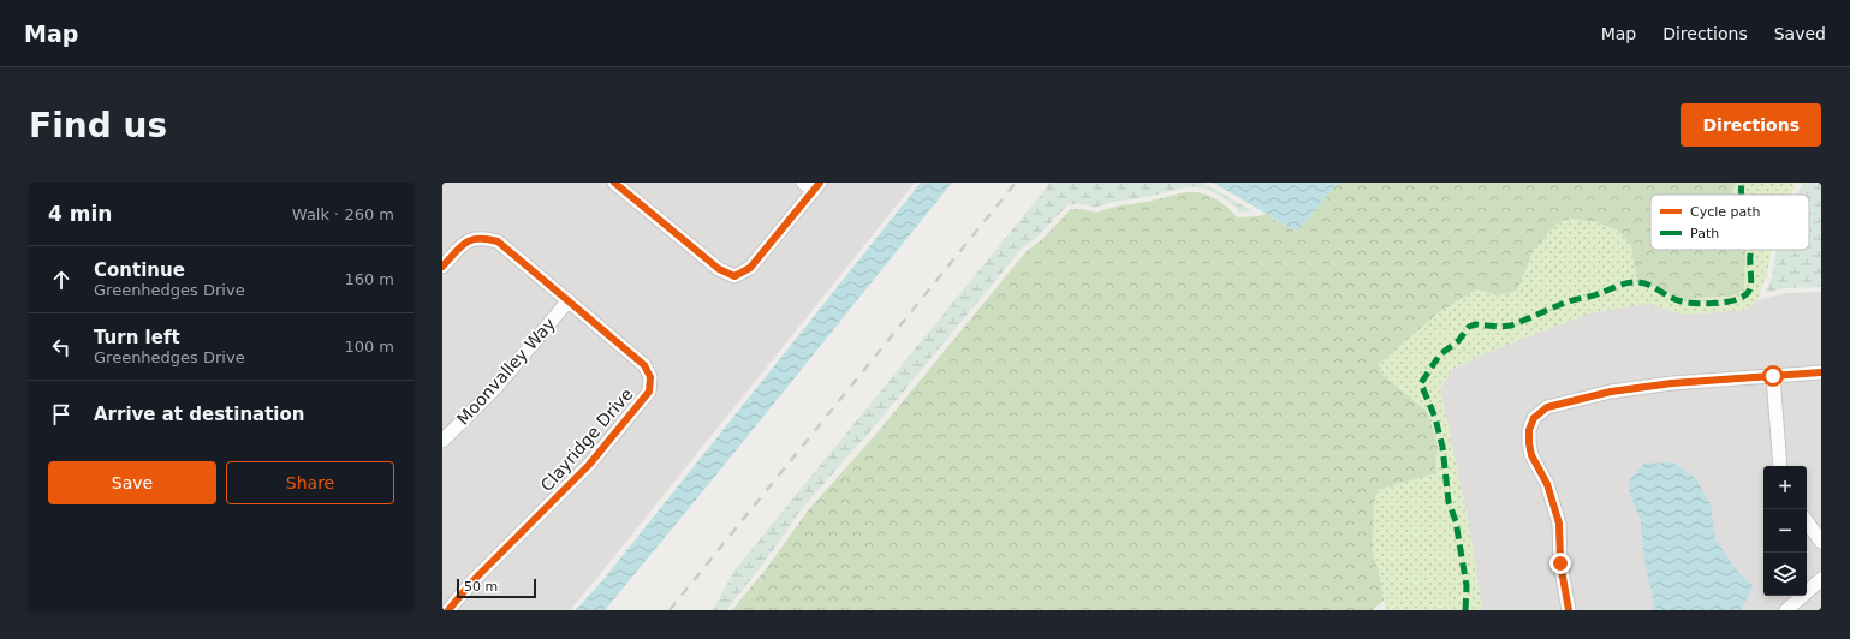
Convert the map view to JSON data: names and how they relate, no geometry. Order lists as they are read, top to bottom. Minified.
{"streets":{"street":["Moonvalley Way","Clayridge Drive"]},"crossings":[["Moonvalley Way","Clayridge Drive"]],"legend":["Cycle path","Path"],"scale_bar":"50 m","page":{"header":"Map","nav":["Map","Directions","Saved"],"buttons":["Directions",["Save","Share"]],"title":"Find us","heading":["4 min","Walk · 260 m"],"list":[["Continue","Greenhedges Drive","160 m"],["Turn left","Greenhedges Drive","100 m"],"Arrive at destination"],"map_buttons":["+","−"],"scale":"50 m"}}
